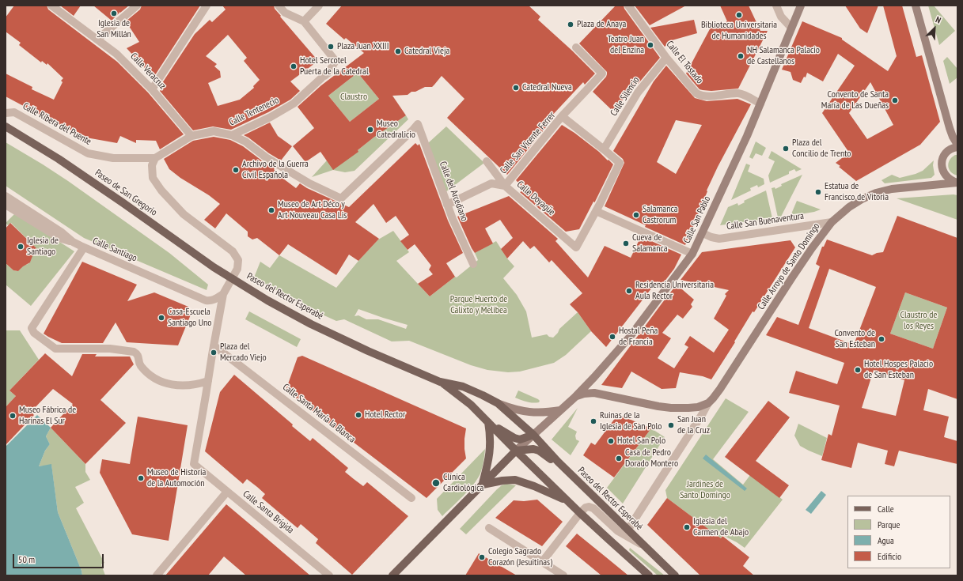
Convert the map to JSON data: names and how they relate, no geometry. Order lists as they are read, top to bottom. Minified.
{"streets":{"main road":["Paseo de San Gregorio","Calle San Pablo","Calle Arroyo de Santo Domingo","Paseo del Rector Esperabé"],"street":["Calle El Tostado","Calle Veracruz","Calle Silencio","Calle Tentenecio","Calle Ribera del Puente","Calle San Vicente Ferrer","Calle del Arcediano","Calle Doyagüe","Calle San Buenaventura","Calle Santiago","Calle Santa María la Blanca","Calle Santa Brígida"]},"crossings":[["Calle El Tostado","Calle Silencio"],["Calle El Tostado","Calle San Pablo"],["Calle Veracruz","Calle Tentenecio"],["Calle Silencio","Calle San Vicente Ferrer"],["Calle Tentenecio","Calle Ribera del Puente"],["Calle Tentenecio","Calle del Arcediano"],["Calle Tentenecio","Paseo del Rector Esperabé"],["Calle Ribera del Puente","Paseo del Rector Esperabé"],["Calle San Vicente Ferrer","Calle Doyagüe"],["Paseo de San Gregorio","Paseo del Rector Esperabé"],["Calle San Pablo","Calle San Buenaventura"],["Calle San Pablo","Paseo del Rector Esperabé"],["Calle San Buenaventura","Calle Arroyo de Santo Domingo"],["Calle Arroyo de Santo Domingo","Paseo del Rector Esperabé"]],"parks":["Claustro","Parque Huerto de Calixto y Melibea","Claustro de los Reyes","Jardines de Santo Domingo"],"places":["Iglesia de San Millán","Biblioteca Universitaria de Humanidades","Plaza de Anaya","Teatro Juan del Enzina","Plaza Juan XXIII","Catedral Vieja","NH Salamanca Palacio de Castellanos","Hotel Sercotel Puerta de la Catedral","Catedral Nueva","Convento de Santa María de Las Dueñas","Museo Catedralicio","Plaza del Concilio de Trento","Archivo de la Guerra Civil Española","Estatua de Francisco de Vitoria","Museo de Art Déco y Art Nouveau Casa Lis","Salamanca Castrorum","Cueva de Salamanca","Iglesia de Santiago","Residencia Universitaria Aula Rector","Casa-Escuela Santiago Uno","Hostal Peña de Francia","Convento de San Esteban","Plaza del Mercado Viejo","Hotel Hospes Palacio de San Esteban","Hotel Rector","Museo Fábrica de Harinas El Sur","Ruinas de la Iglesia de San Polo","San Juan de la Cruz","Hotel San Polo","Casa de Pedro Dorado Montero","Museo de Historia de la Automoción","Clínica Cardiológica","Iglesia del Carmen de Abajo","Colegio Sagrado Corazón (Jesuitinas)"],"legend":["Calle","Parque","Agua","Edificio"],"scale_bar":"50 m","north":"top right"}
